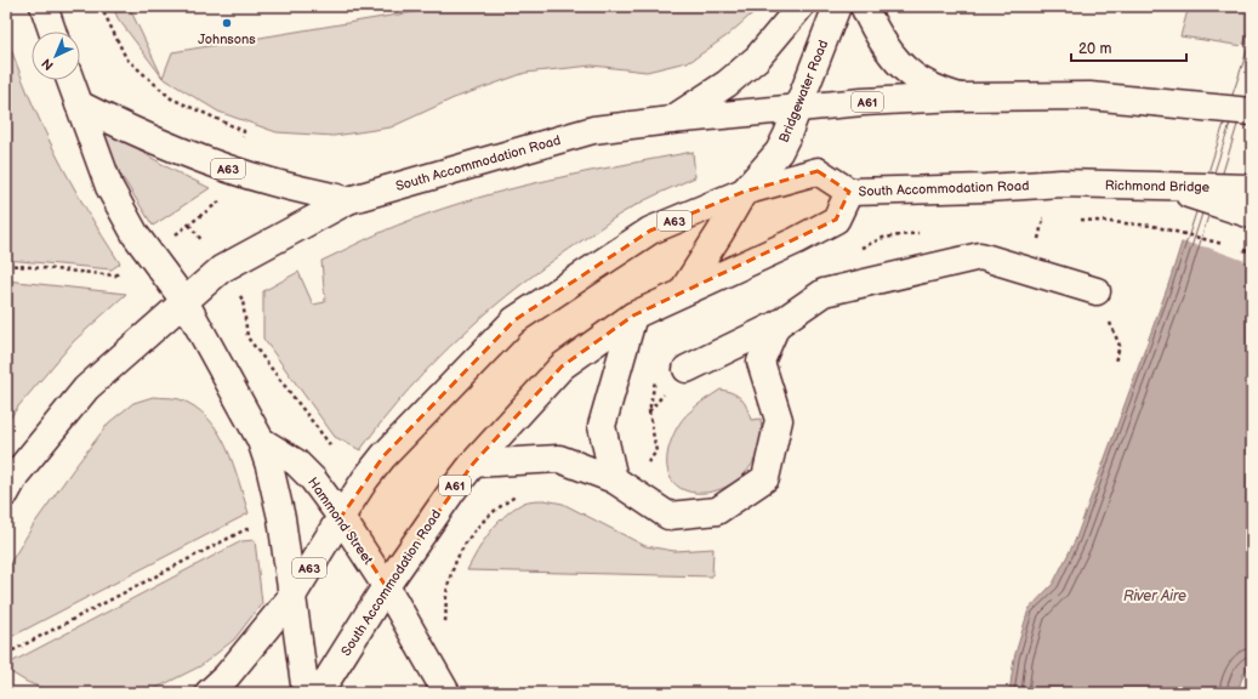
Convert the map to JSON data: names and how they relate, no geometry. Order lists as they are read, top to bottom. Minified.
{"streets":{"main road":["Bridgewater Road","A61","South Accommodation Road","A63","Richmond Bridge","Hammond Street"]},"crossings":[["Bridgewater Road","South Accommodation Road"],["Bridgewater Road","A63"],["South Accommodation Road","A63"],["South Accommodation Road","Richmond Bridge"],["South Accommodation Road","Hammond Street"],["A63","Hammond Street"]],"water":["River Aire"],"places":["Johnsons"],"scale_bar":"20 m","north":"bottom left"}
